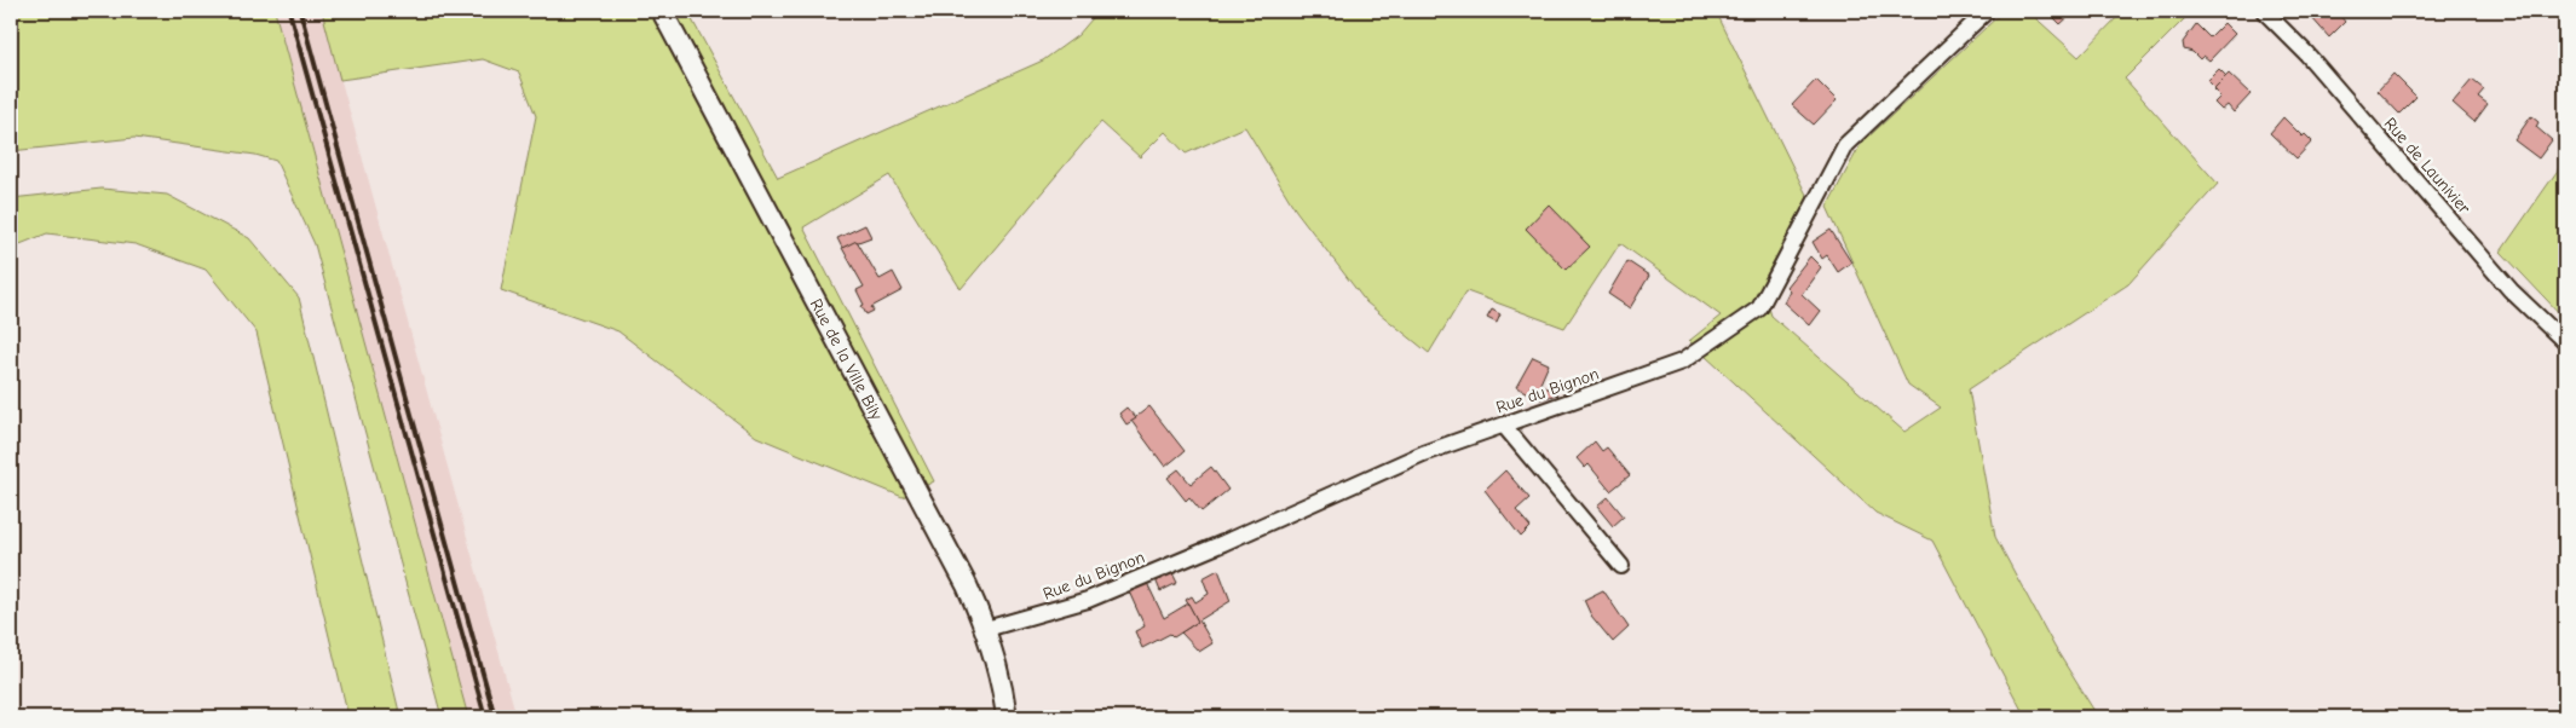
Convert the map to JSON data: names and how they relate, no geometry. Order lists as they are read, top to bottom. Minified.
{"streets":{"street":["Rue de Launivier","Rue de la Ville Bily","Rue du Bignon"]},"crossings":[["Rue de la Ville Bily","Rue du Bignon"]]}
